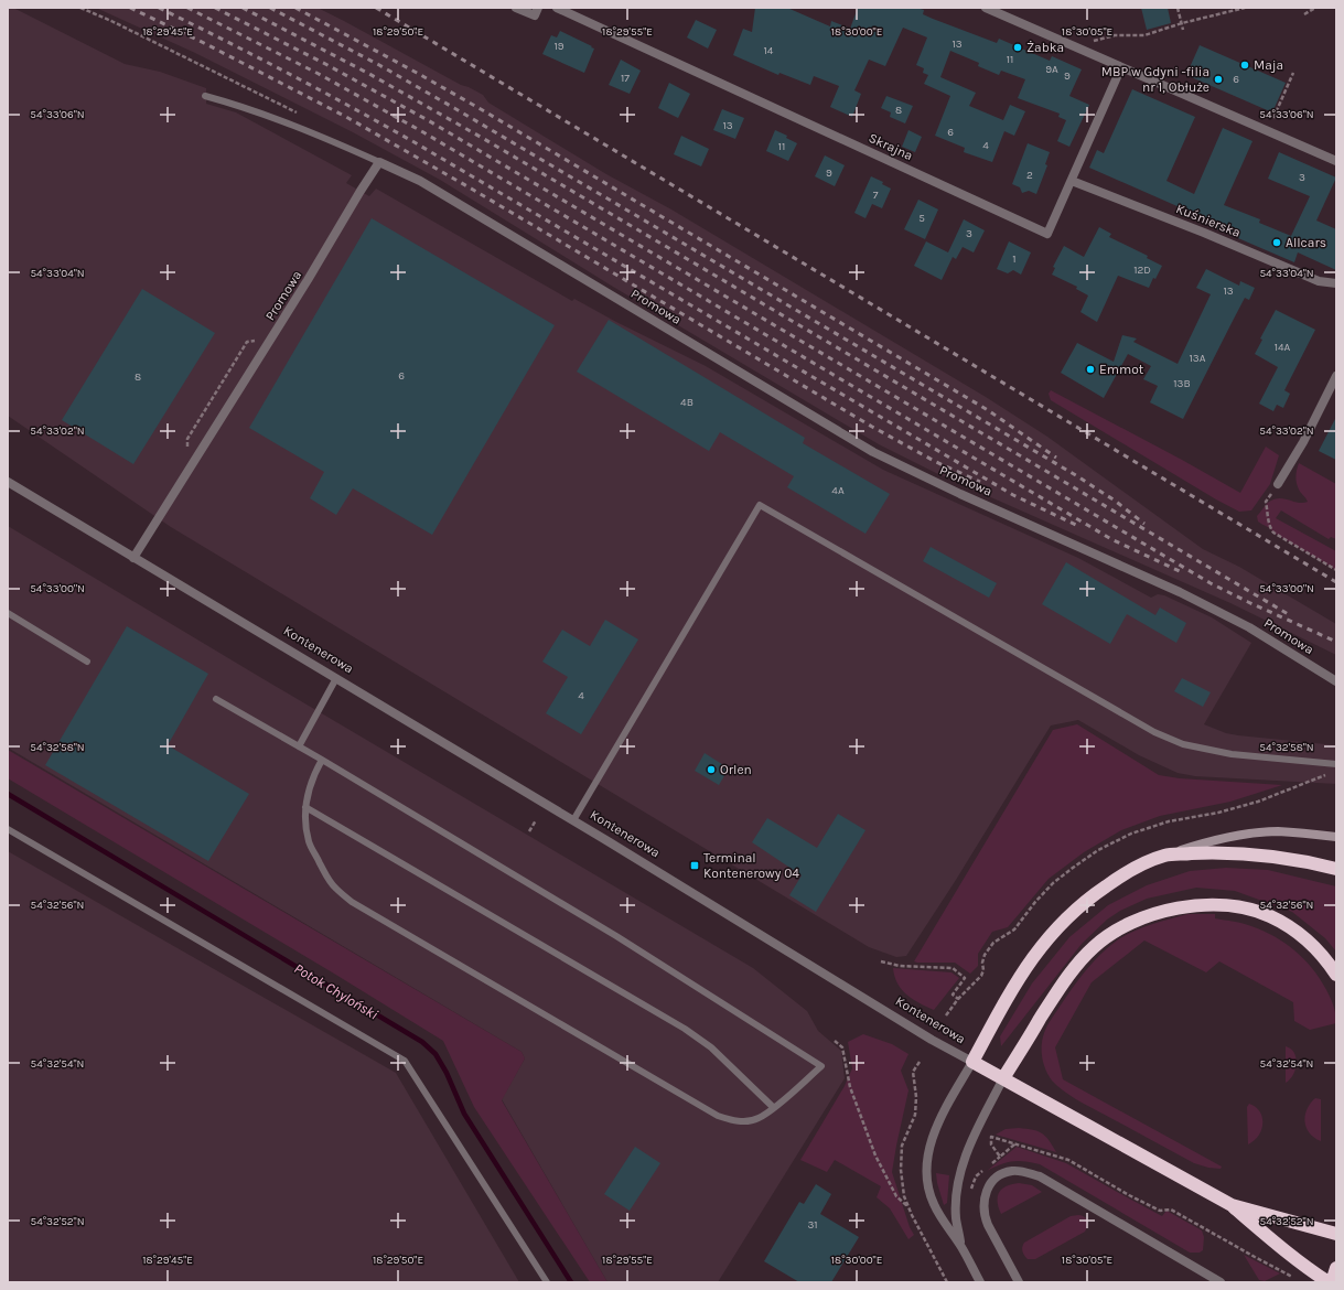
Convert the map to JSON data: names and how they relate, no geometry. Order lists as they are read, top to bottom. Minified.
{"streets":{"highway":["Kontenerowa"],"street":["Skrajna","Kuśnierska","Promowa"]},"crossings":[["Skrajna","Kuśnierska"],["Promowa","Kontenerowa"]],"water":["Potok Chyloński"],"places":{"other":["Żabka","Maja","MBP w Gdyni -filia nr 1, Obłuże","Allcars","Emmot","Orlen"],"transit":["Terminal Kontenerowy 04"]},"house_numbers":["13","19","14","11","9A","9","17","6","8","13","6","4","11","9","2","3","7","5","3","1","12D","13","14A","13A","6","8","13B","4B","4A","4","31"],"coordinates":["18°29'45\"E","18°29'50\"E","18°29'55\"E","18°30'00\"E","18°30'05\"E","54°33'06\"N","54°33'04\"N","54°33'02\"N","54°33'00\"N","54°32'58\"N","54°32'56\"N","54°32'54\"N","54°32'52\"N"]}
